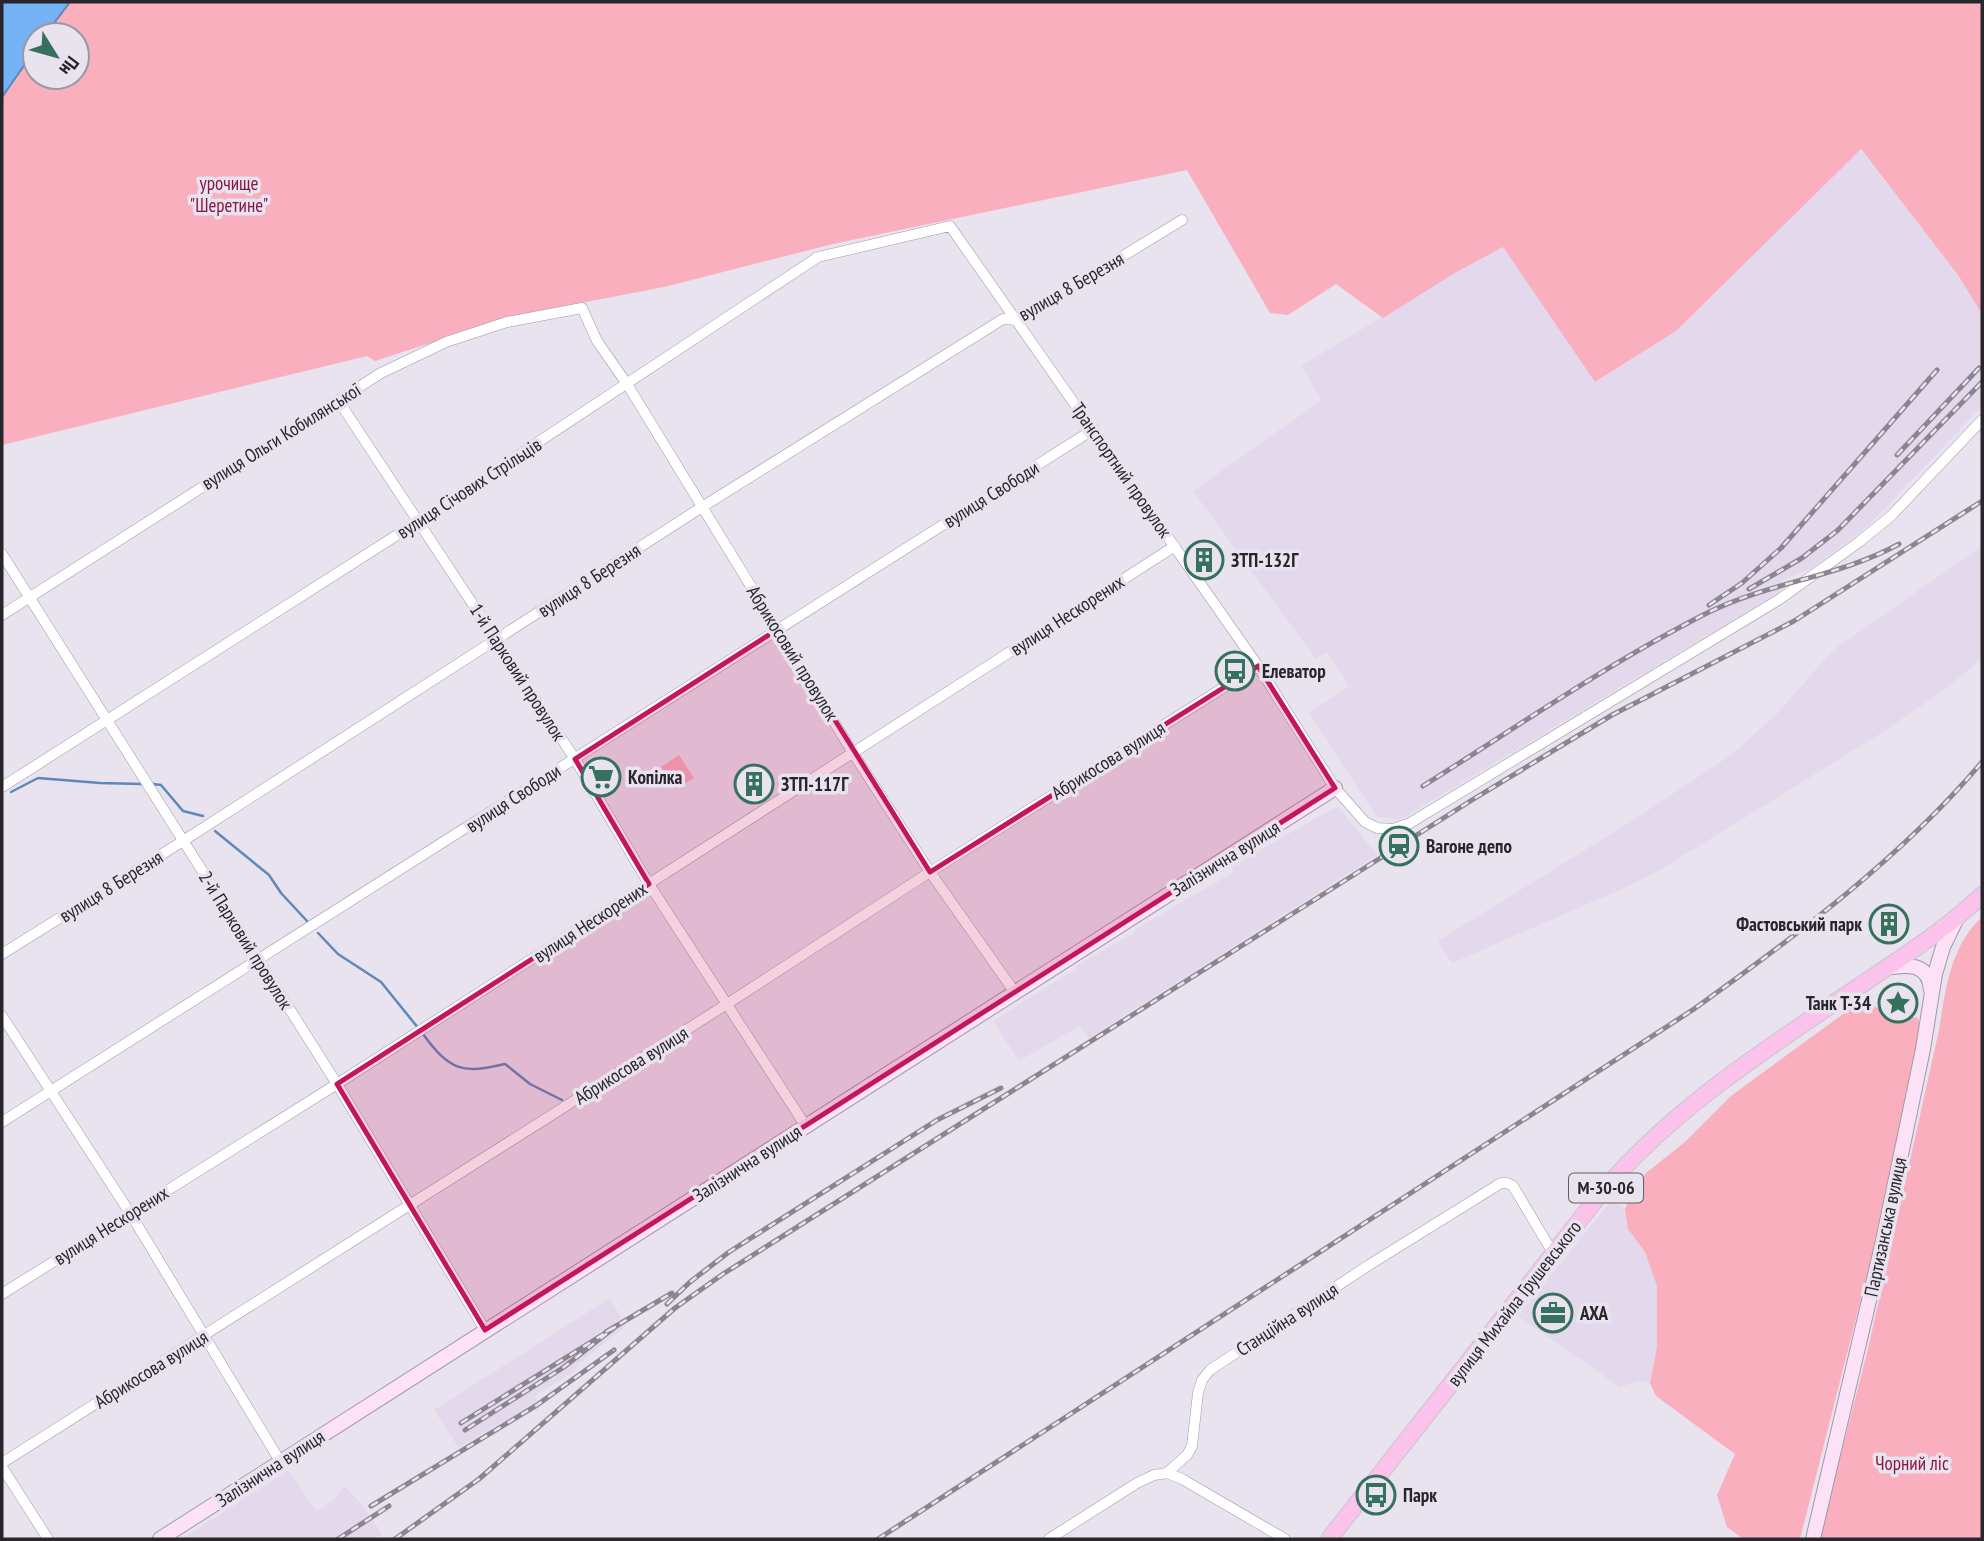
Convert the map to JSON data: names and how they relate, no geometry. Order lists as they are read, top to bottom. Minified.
{"streets":{"main road":["М-30-06","вулиця Михайла Грушевського"],"street":["вулиця 8 Березня","вулиця Ольги Кобилянської","Транспортний провулок","вулиця Січових Стрільців","вулиця Свободи","вулиця Нескорених","Абрикосовий провулок","1-й Парковий провулок","Абрикосова вулиця","Залізнична вулиця","2-й Парковий провулок","Партизанська вулиця","Станційна вулиця"]},"crossings":[["вулиця 8 Березня","Транспортний провулок"],["вулиця 8 Березня","Абрикосовий провулок"],["вулиця 8 Березня","1-й Парковий провулок"],["вулиця 8 Березня","2-й Парковий провулок"],["вулиця Ольги Кобилянської","Абрикосовий провулок"],["вулиця Ольги Кобилянської","1-й Парковий провулок"],["вулиця Ольги Кобилянської","2-й Парковий провулок"],["Транспортний провулок","вулиця Січових Стрільців"],["Транспортний провулок","вулиця Свободи"],["Транспортний провулок","вулиця Нескорених"],["Транспортний провулок","Абрикосова вулиця"],["Транспортний провулок","Залізнична вулиця"],["вулиця Січових Стрільців","Абрикосовий провулок"],["вулиця Січових Стрільців","1-й Парковий провулок"],["вулиця Січових Стрільців","2-й Парковий провулок"],["вулиця Свободи","Абрикосовий провулок"],["вулиця Свободи","1-й Парковий провулок"],["вулиця Свободи","2-й Парковий провулок"],["вулиця Нескорених","Абрикосовий провулок"],["вулиця Нескорених","1-й Парковий провулок"],["вулиця Нескорених","2-й Парковий провулок"],["Абрикосовий провулок","Абрикосова вулиця"],["Абрикосовий провулок","Залізнична вулиця"],["1-й Парковий провулок","Абрикосова вулиця"],["1-й Парковий провулок","Залізнична вулиця"],["Абрикосова вулиця","2-й Парковий провулок"],["Залізнична вулиця","2-й Парковий провулок"],["М-30-06","Партизанська вулиця"],["М-30-06","вулиця Михайла Грушевського"],["Партизанська вулиця","вулиця Михайла Грушевського"],["вулиця Михайла Грушевського","Станційна вулиця"]],"parks":["урочище \"Шеретине\"","Чорний ліс"],"places":{"building":["ЗТП-132Г","ЗТП-117Г","Фастовський парк"],"bus stop":["Елеватор","Парк"],"supermarket":["Копілка"],"station":["Вагоне депо"],"place":["Танк Т-34"],"office":["AXA"]},"north":"bottom right"}
